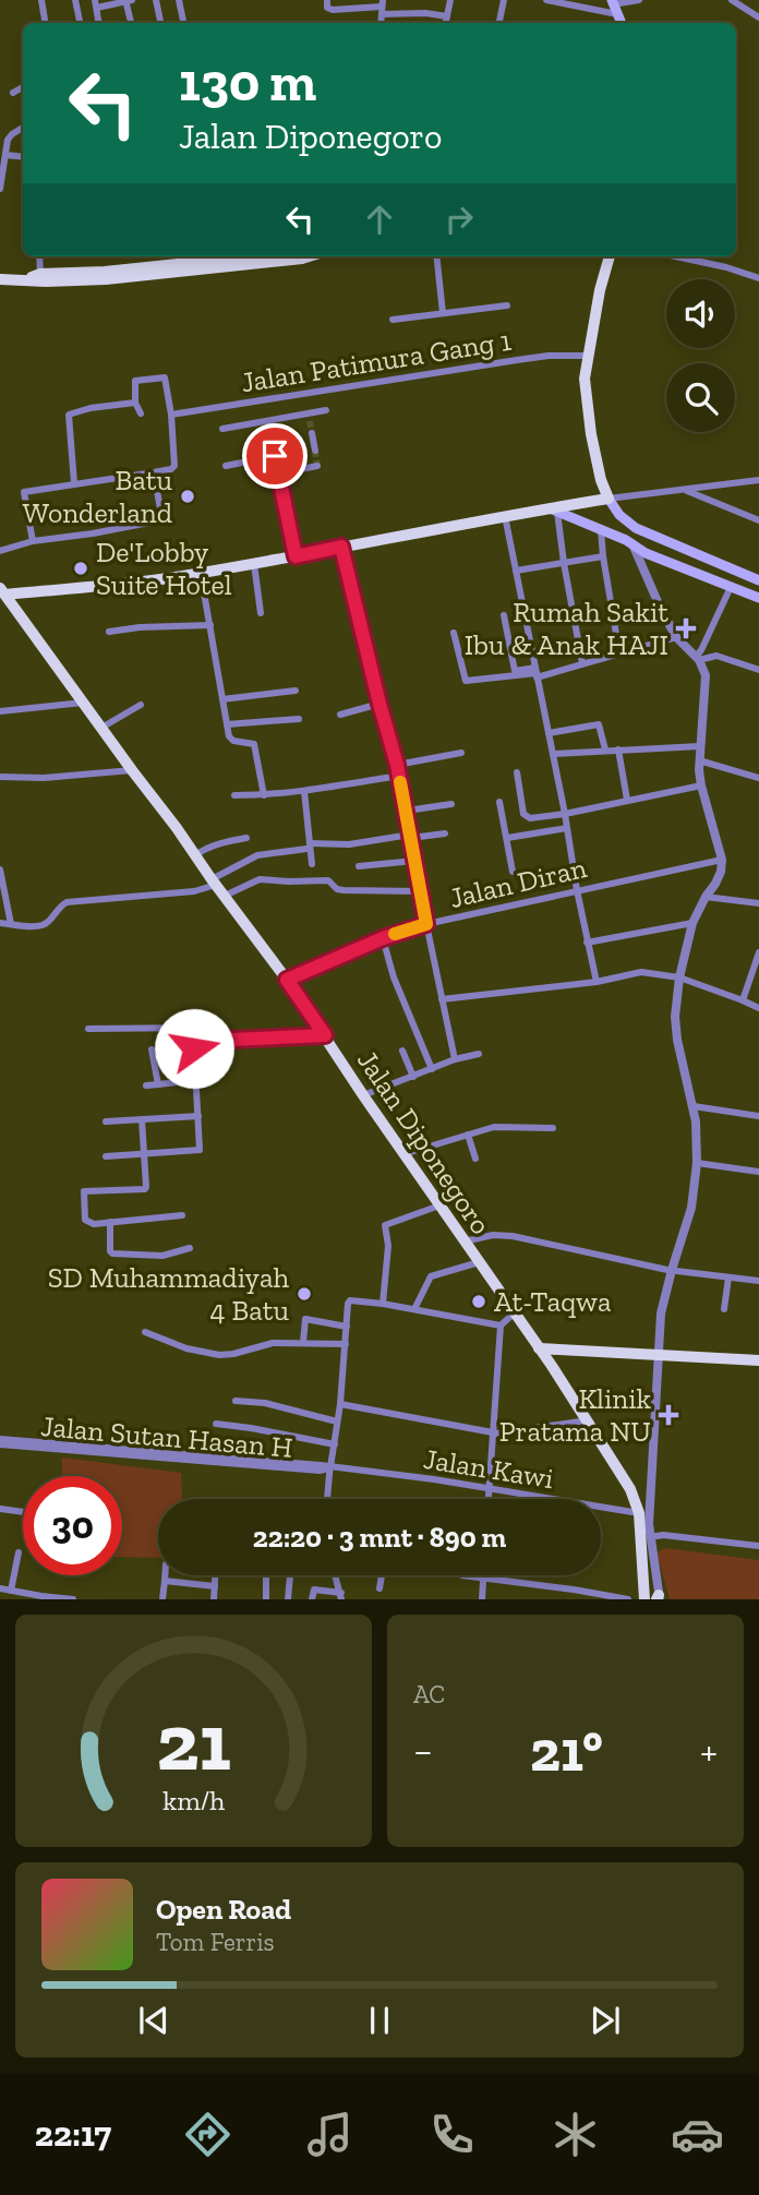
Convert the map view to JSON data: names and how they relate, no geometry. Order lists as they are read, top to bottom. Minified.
{"streets":{"main road":["Jalan Diponegoro"],"street":["Jalan Patimura Gang 1","Jalan Diran","Jalan Kawi"]},"crossings":[["Jalan Diran","Jalan Diponegoro"],["Jalan Diponegoro","Jalan Kawi"]],"places":{"other":["Batu Wonderland","De'Lobby Suite Hotel","SD Muhammadiyah 4 Batu","At-Taqwa"],"health":["Rumah Sakit Ibu & Anak HAJI","Klinik Pratama NU"]},"page":{"turn":["130 m","Jalan Diponegoro"],"limit":"30","trip":"22:20 · 3 mnt · 890 m","tile":"AC","heat":["−","21°","+"],"song":["Open Road","Tom Ferris"],"tabs":"22:17","gauge":["21","km/h"]}}
